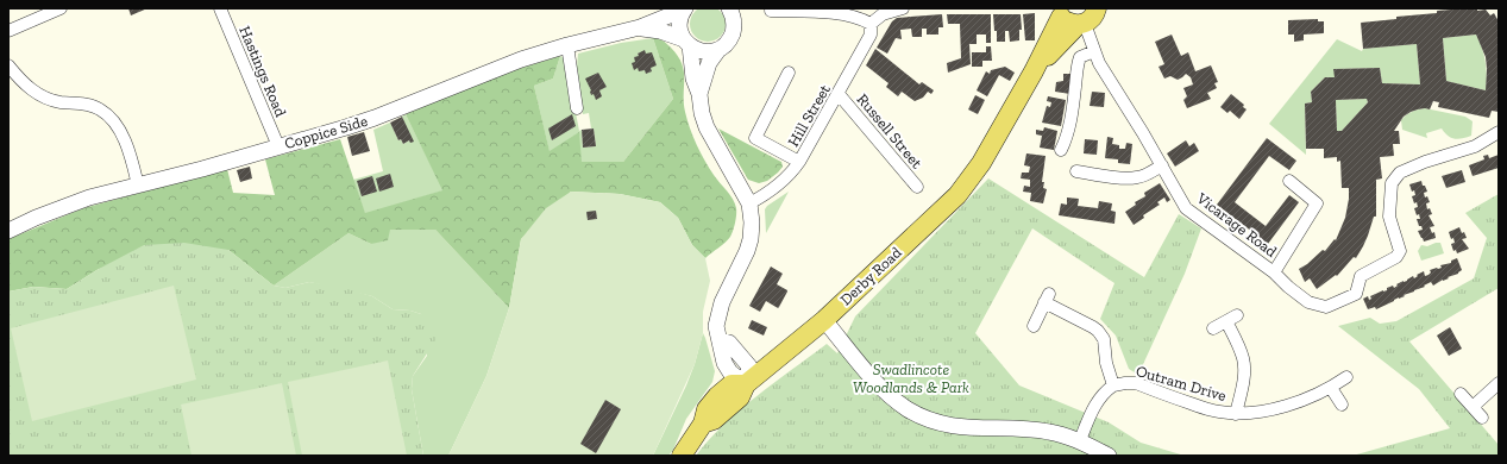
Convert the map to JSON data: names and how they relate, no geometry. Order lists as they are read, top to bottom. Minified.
{"streets":{"main road":["Derby Road"],"street":["Hastings Road","Hill Street","Russell Street","Coppice Side","Vicarage Road","Outram Drive"]},"crossings":[["Hastings Road","Coppice Side"],["Hill Street","Russell Street"],["Vicarage Road","Derby Road"]],"parks":["Swadlincote Woodlands & Park"]}
